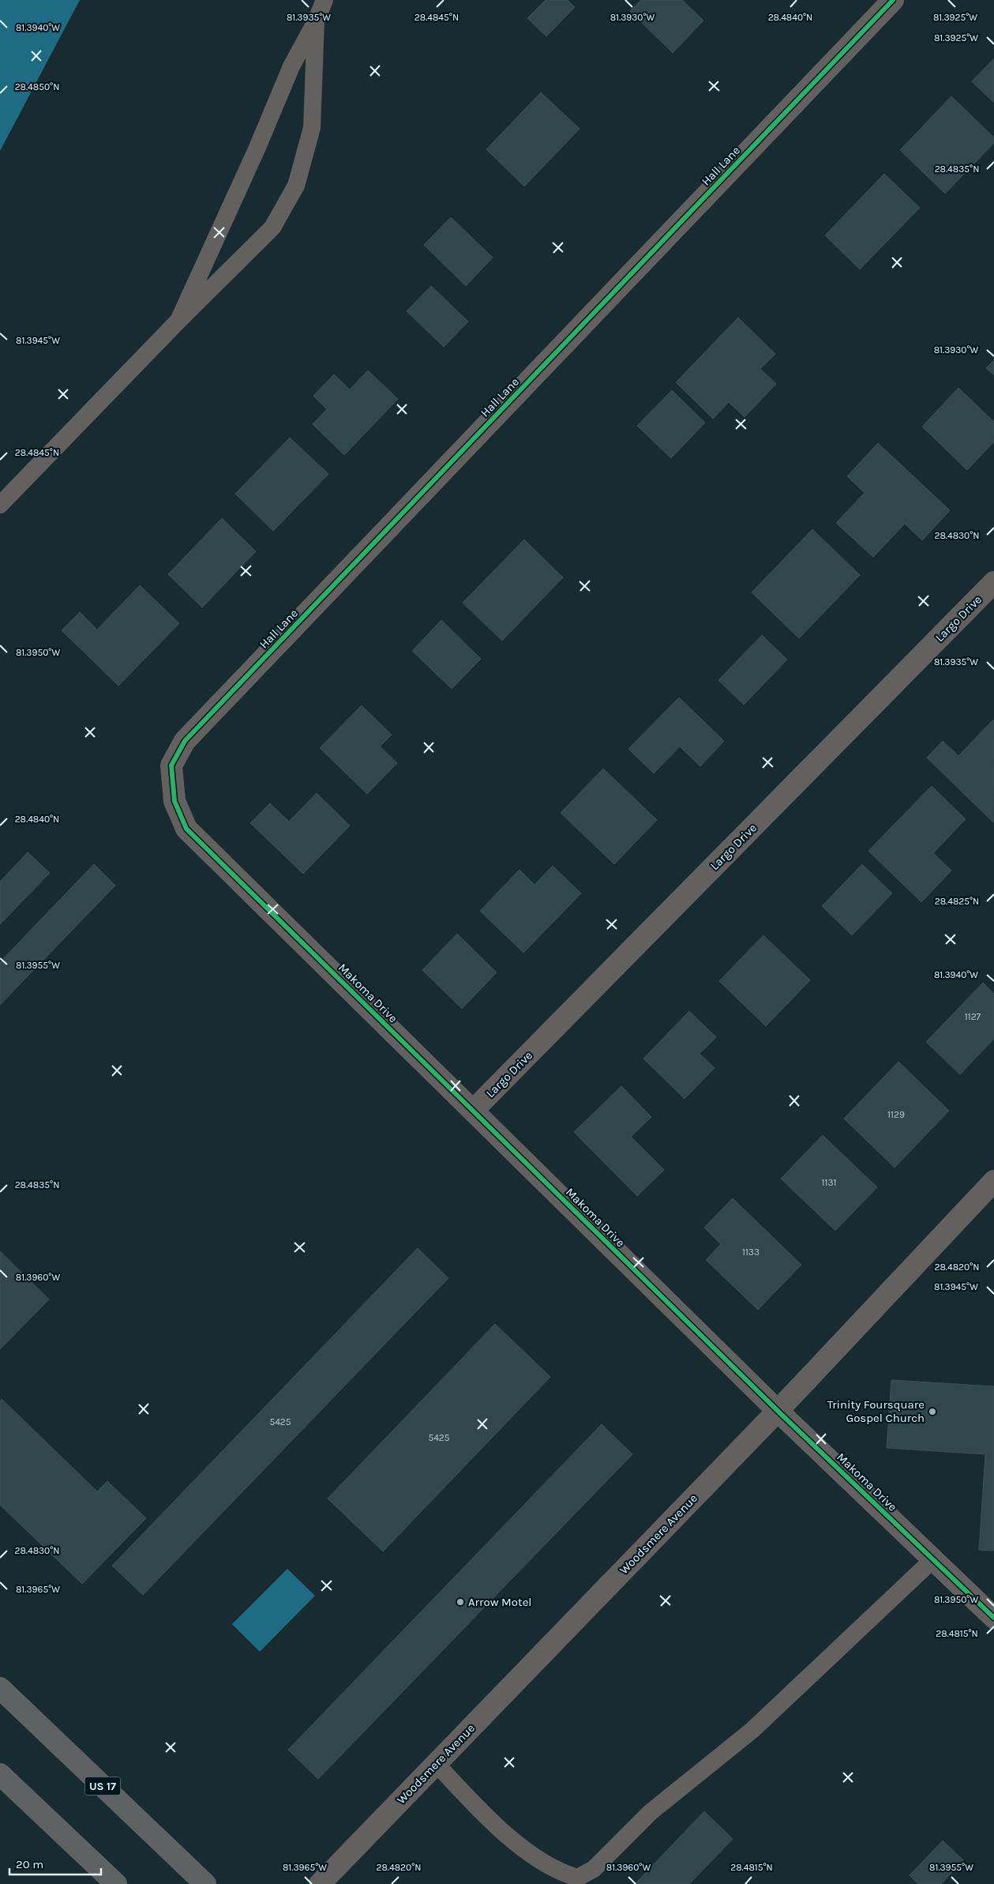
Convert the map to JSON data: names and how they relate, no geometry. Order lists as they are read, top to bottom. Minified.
{"streets":{"main road":["US 17"],"street":["Hall Lane","Largo Drive","Makoma Drive","Woodsmere Avenue"]},"crossings":[["Hall Lane","Makoma Drive"],["Largo Drive","Makoma Drive"],["Makoma Drive","Woodsmere Avenue"]],"places":["Trinity Foursquare Gospel Church","Arrow Motel"],"house_numbers":["1127","1129","1131","1133","5425","5425"],"scale_bar":"20 m","coordinates":["81.3925°W","81.3935°W","81.3930°W","28.4845°N","28.4840°N","81.3940°W","28.4850°N","28.4835°N","81.3945°W","28.4830°N","81.3950°W","28.4825°N","81.3955°W","28.4820°N","81.3960°W","81.3965°W","28.4815°N"]}
